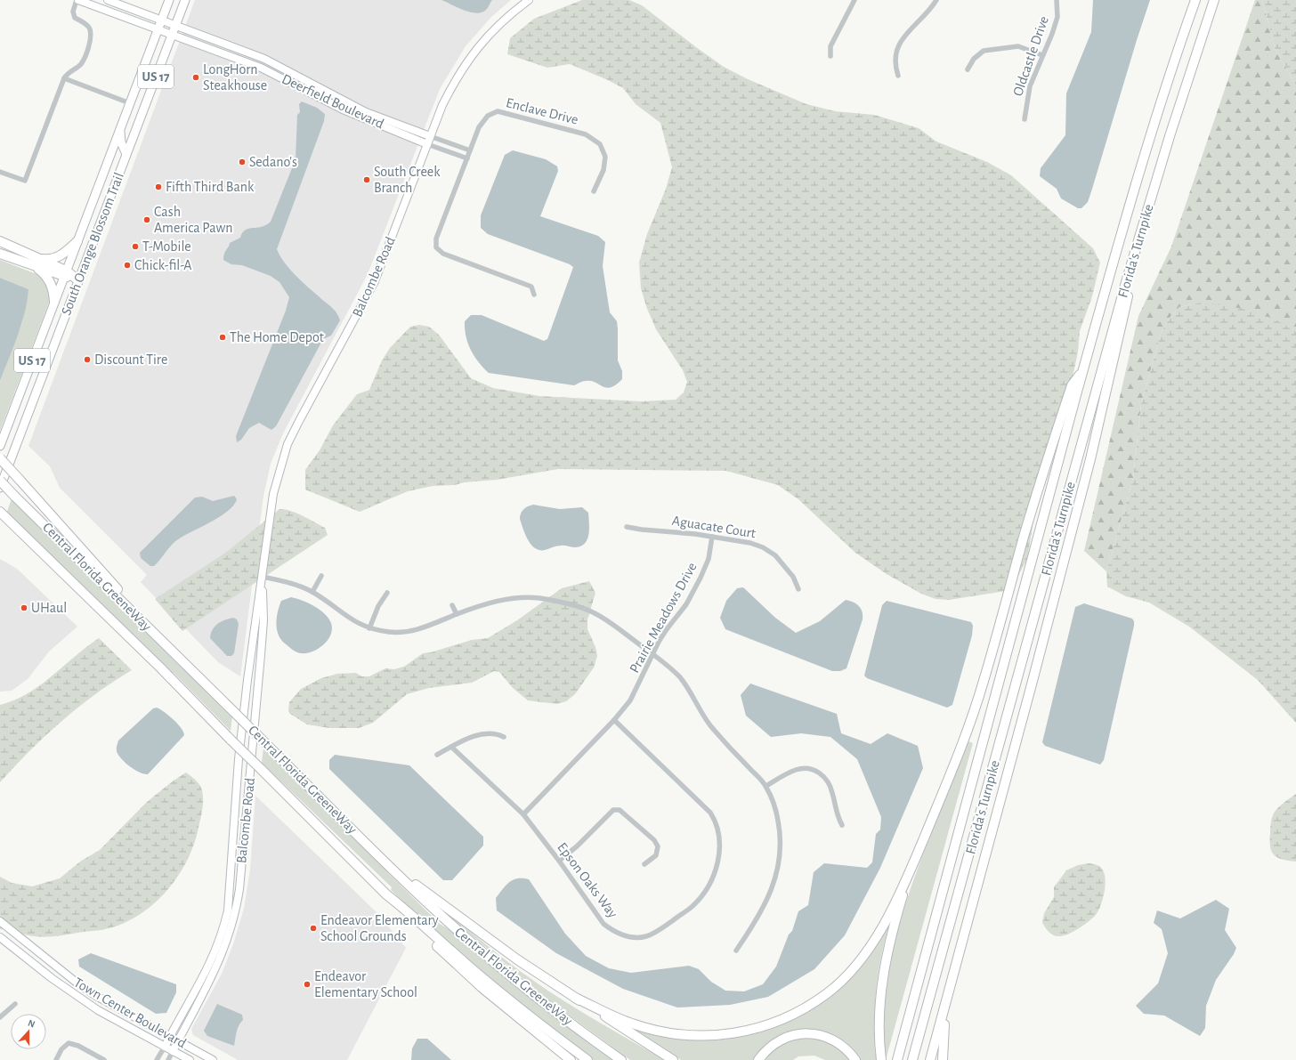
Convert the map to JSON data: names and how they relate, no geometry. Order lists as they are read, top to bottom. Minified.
{"streets":{"highway":["Florida's Turnpike","Central Florida GreeneWay"],"main road":["US 17","South Orange Blossom Trail"],"street":["Oldcastle Drive","Deerfield Boulevard","Enclave Drive","Balcombe Road","Aguacate Court","Prairie Meadows Drive","Epson Oaks Way","Town Center Boulevard"]},"crossings":[["Deerfield Boulevard","South Orange Blossom Trail"],["Deerfield Boulevard","Balcombe Road"],["Balcombe Road","Town Center Boulevard"],["Aguacate Court","Prairie Meadows Drive"],["Prairie Meadows Drive","Epson Oaks Way"]],"places":["LongHorn Steakhouse","Sedano's","South Creek Branch","Fifth Third Bank","Cash America Pawn","T-Mobile","Chick-fil-A","The Home Depot","Discount Tire","UHaul","Endeavor Elementary School Grounds","Endeavor Elementary School"],"north":"top"}
